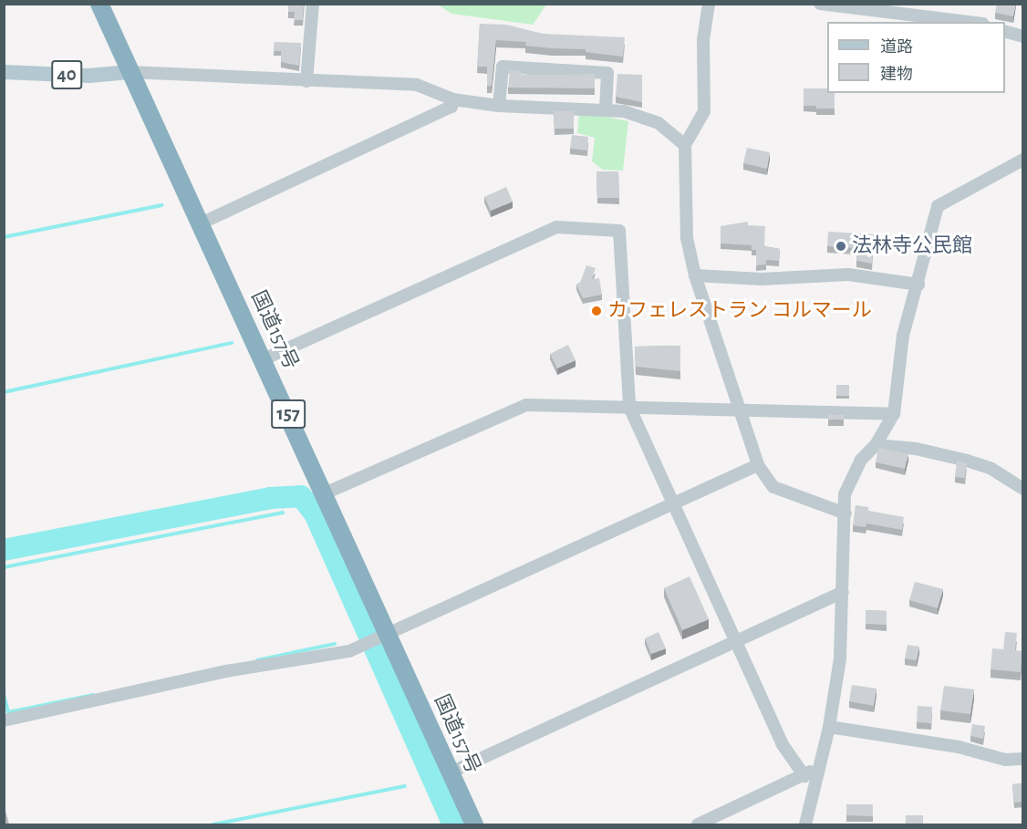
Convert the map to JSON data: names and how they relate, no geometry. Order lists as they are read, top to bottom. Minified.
{"streets":{"highway":["国道157号","157"],"main road":["40"]},"crossings":[["40","国道157号"]],"places":["法林寺公民館","カフェレストラン コルマール"],"legend":["道路","建物"]}
